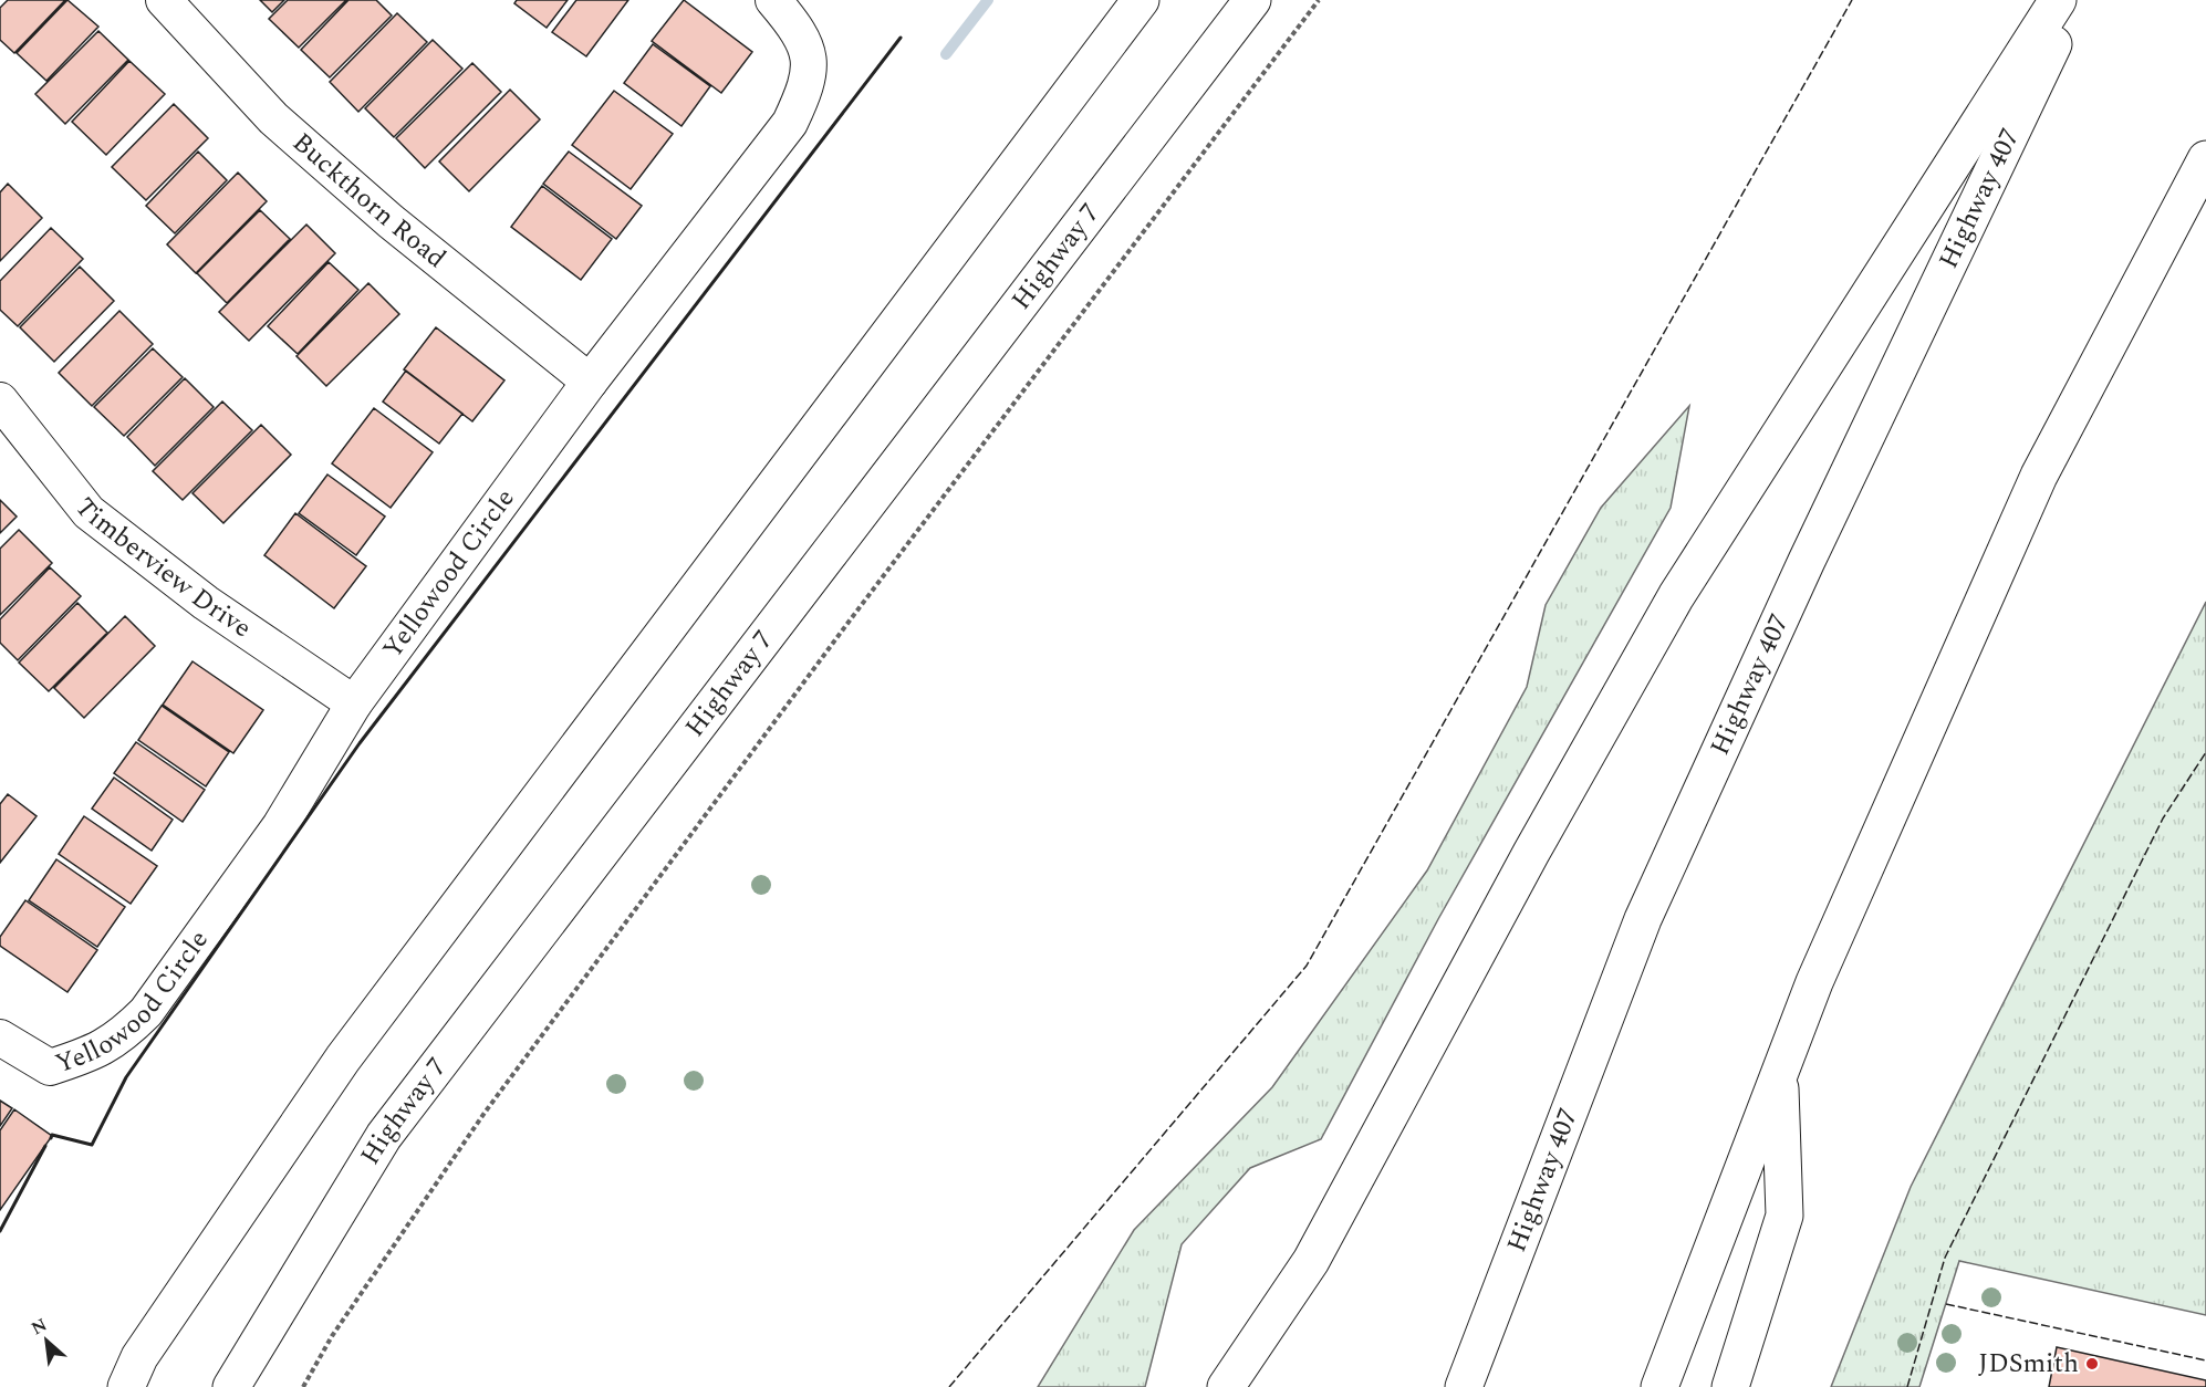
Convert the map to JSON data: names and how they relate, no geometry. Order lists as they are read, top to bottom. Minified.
{"streets":{"main road":["Highway 407","Highway 7"],"street":["Buckthorn Road","Timberview Drive","Yellowood Circle"]},"crossings":[["Buckthorn Road","Yellowood Circle"],["Timberview Drive","Yellowood Circle"]],"places":["JDSmith"],"north":"top left"}
